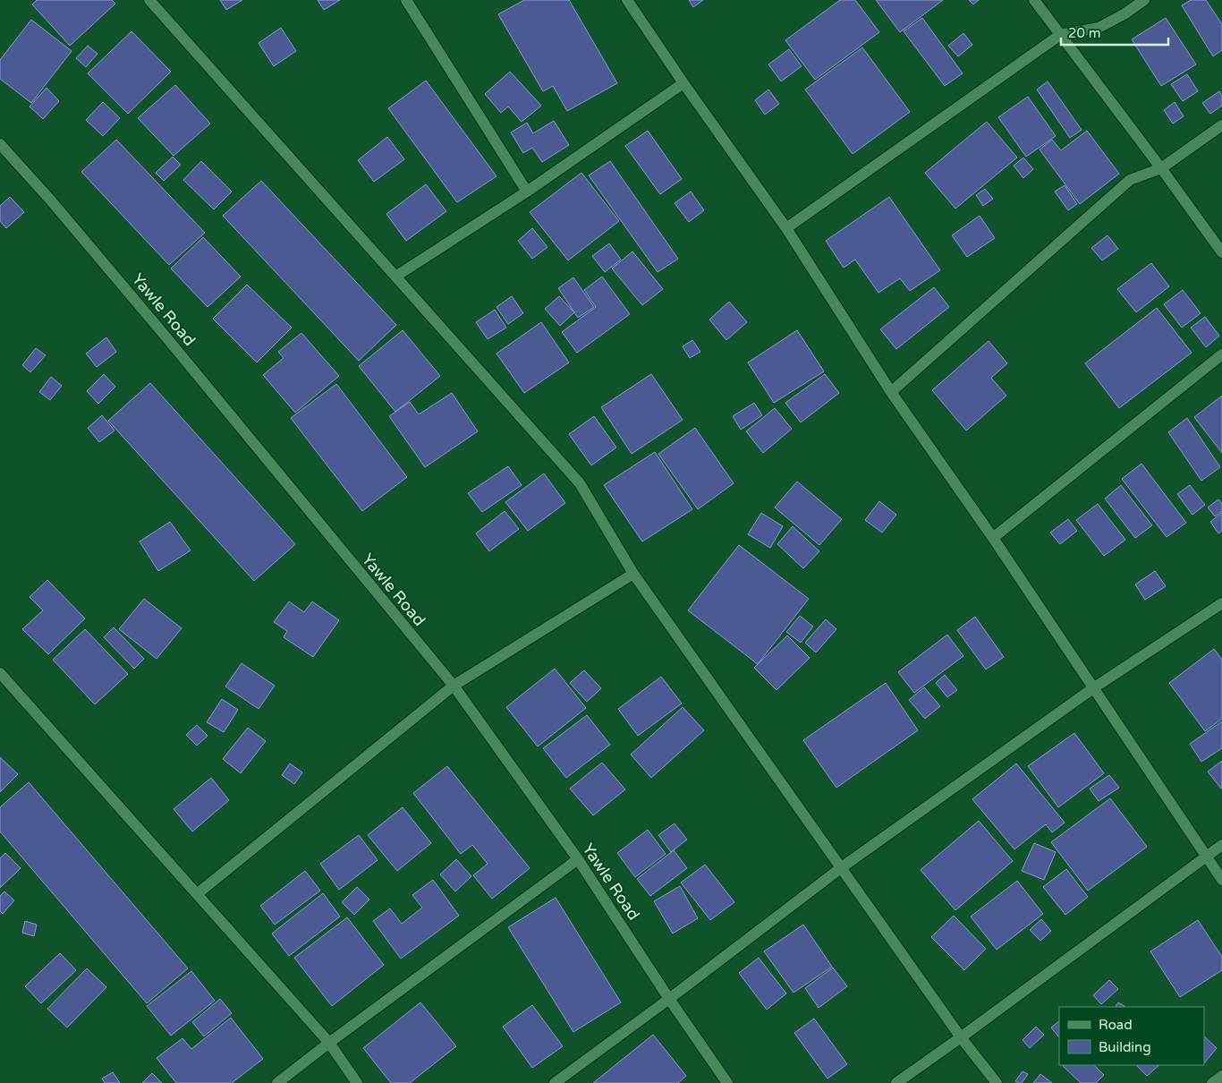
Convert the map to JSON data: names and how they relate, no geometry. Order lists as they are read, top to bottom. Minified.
{"streets":{"street":["Yawle Road"]},"legend":["Road","Building"],"scale_bar":"20 m"}
